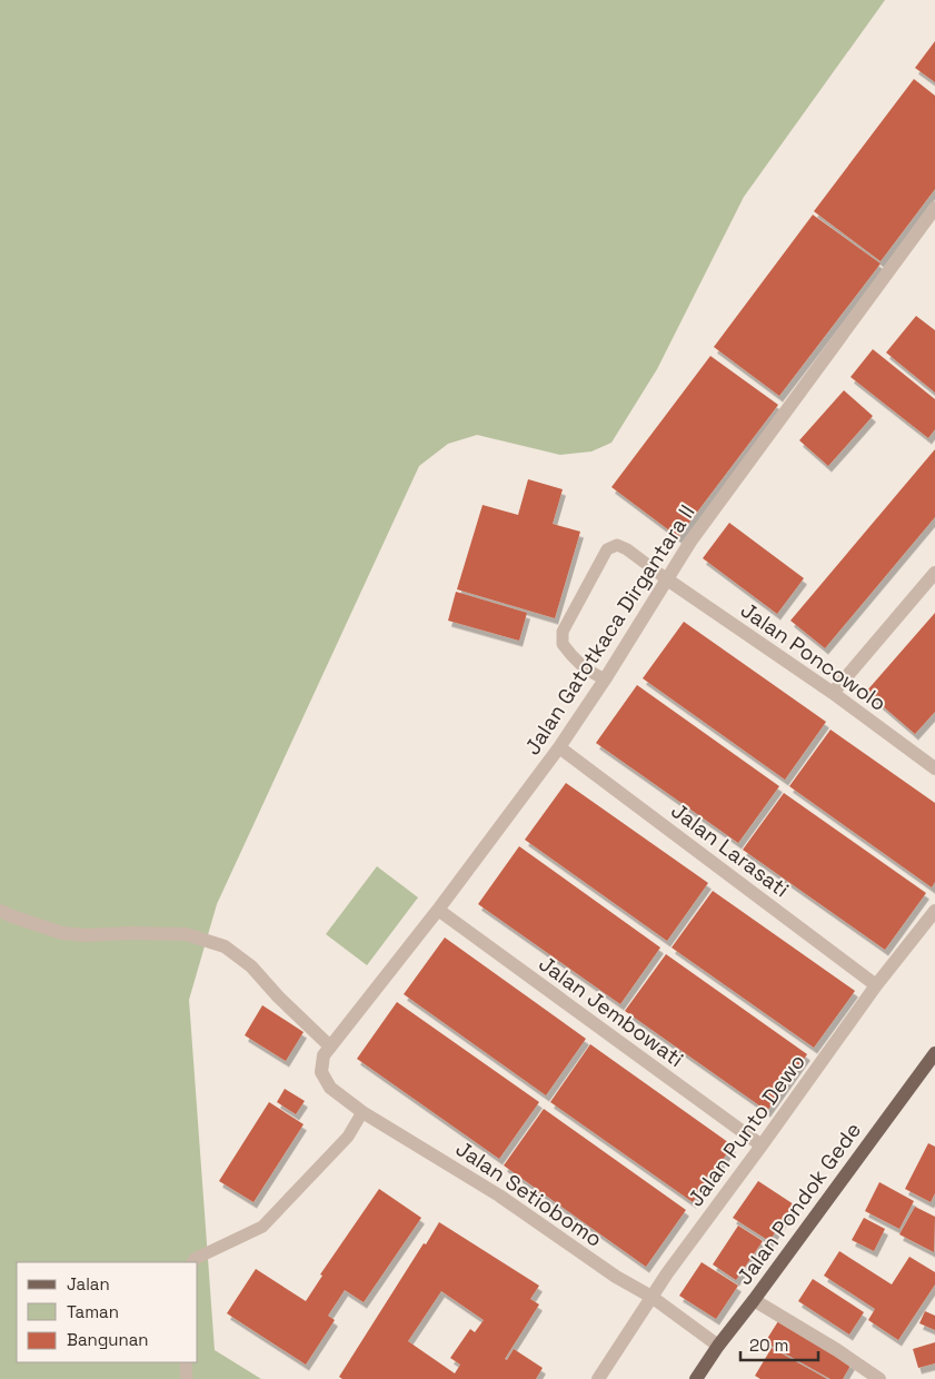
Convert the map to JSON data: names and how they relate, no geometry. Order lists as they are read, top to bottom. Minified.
{"streets":{"main road":["Jalan Pondok Gede"],"street":["Jalan Gatotkaca Dirgantara II","Jalan Poncowolo","Jalan Larasati","Jalan Jembowati","Jalan Punto Dewo","Jalan Setiobomo"]},"crossings":[["Jalan Gatotkaca Dirgantara II","Jalan Poncowolo"],["Jalan Gatotkaca Dirgantara II","Jalan Larasati"],["Jalan Gatotkaca Dirgantara II","Jalan Jembowati"],["Jalan Gatotkaca Dirgantara II","Jalan Setiobomo"],["Jalan Larasati","Jalan Punto Dewo"],["Jalan Jembowati","Jalan Punto Dewo"],["Jalan Punto Dewo","Jalan Setiobomo"],["Jalan Setiobomo","Jalan Pondok Gede"]],"legend":["Jalan","Taman","Bangunan"],"scale_bar":"20 m"}
